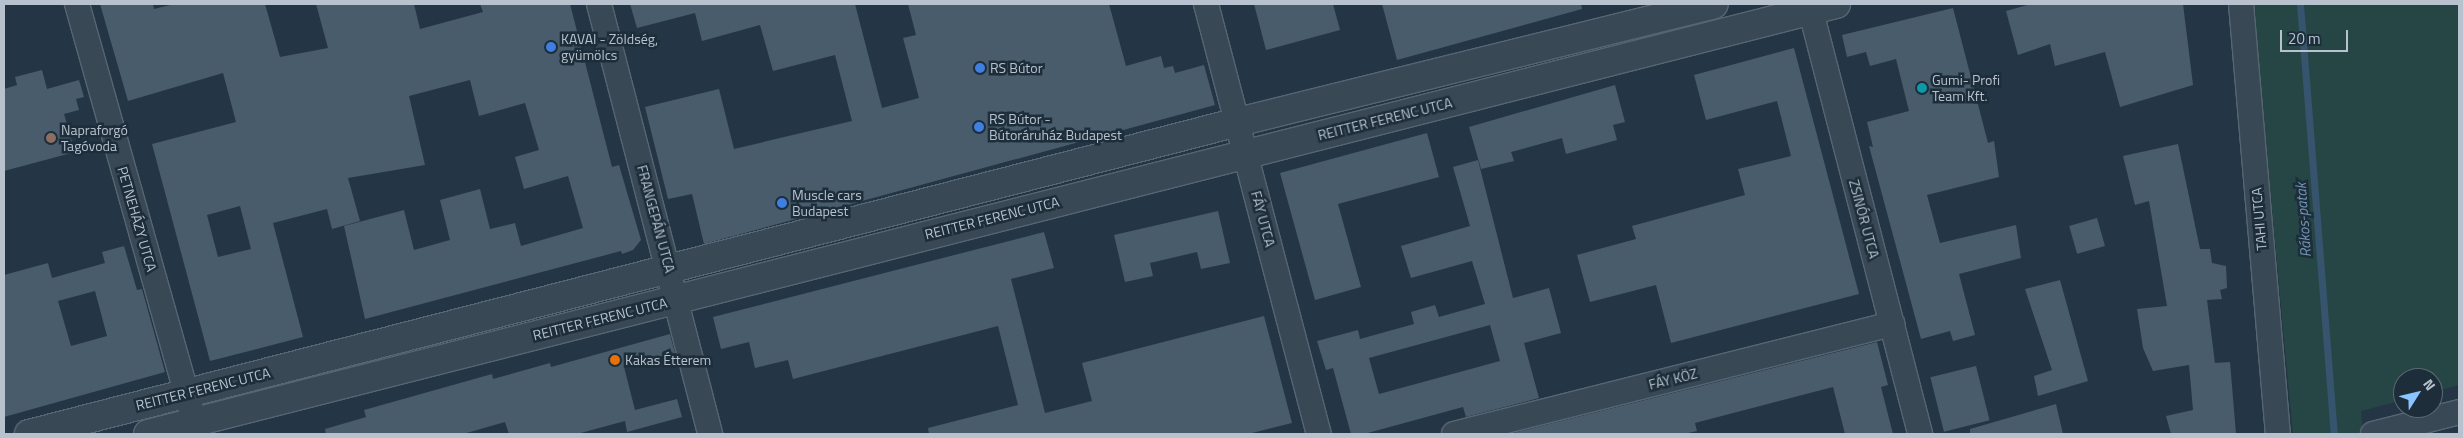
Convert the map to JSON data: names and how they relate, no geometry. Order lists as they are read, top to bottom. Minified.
{"streets":{"street":["REITTER FERENC UTCA","PETNEHÁZY UTCA","FRANGEPÁN UTCA","FÁY UTCA","ZSINÓR UTCA","TAHI UTCA","FÁY KÖZ"]},"crossings":[["REITTER FERENC UTCA","PETNEHÁZY UTCA"],["REITTER FERENC UTCA","FRANGEPÁN UTCA"],["REITTER FERENC UTCA","FÁY UTCA"],["REITTER FERENC UTCA","ZSINÓR UTCA"],["ZSINÓR UTCA","FÁY KÖZ"]],"water":["Rákos-patak"],"places":["KAVAI - Zöldség, gyümölcs","RS Bútor","Gumi- Profi Team Kft.","RS Bútor - Bútoráruház Budapest","Napraforgó Tagóvoda","Muscle cars Budapest","Kakas Étterem"],"scale_bar":"20 m","north":"top right"}
